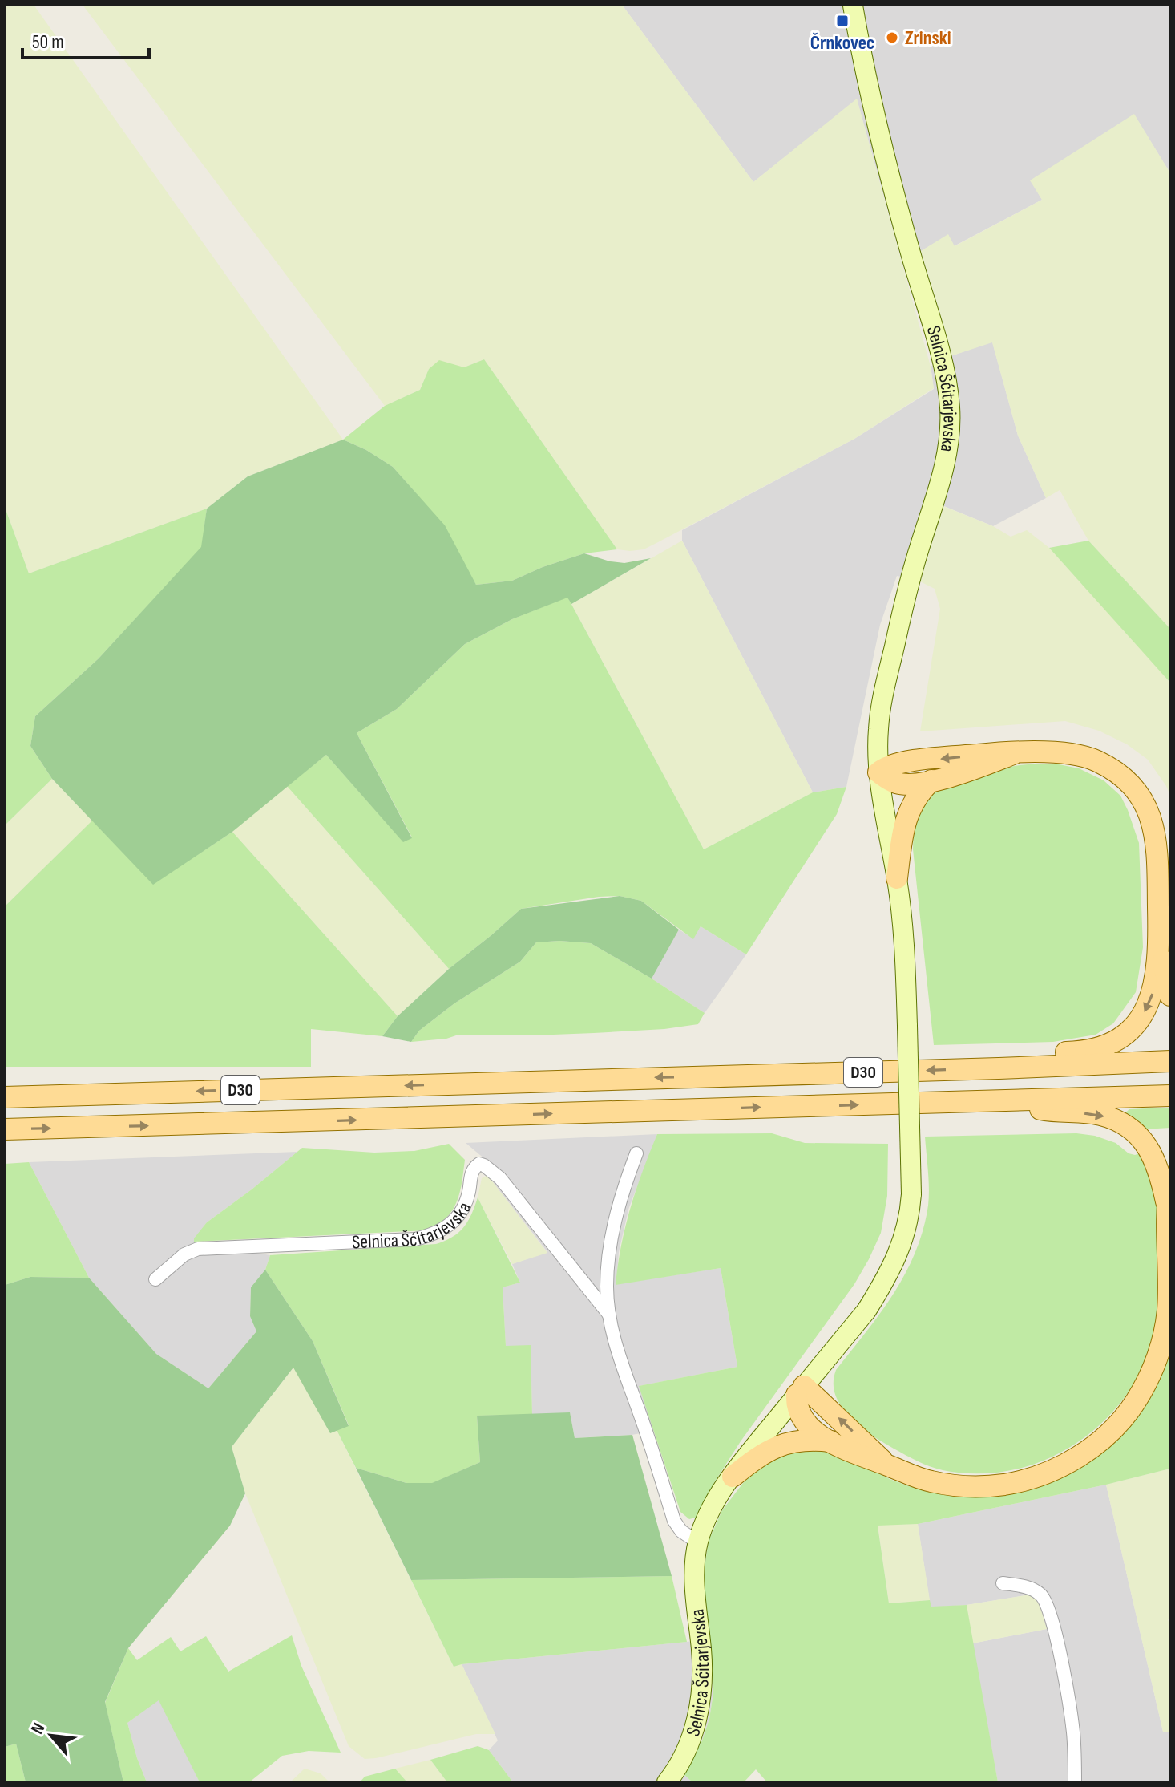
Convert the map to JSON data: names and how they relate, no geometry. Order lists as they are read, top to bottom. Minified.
{"streets":{"main road":["D30"],"street":["Selnica Šćitarjevska"]},"places":{"transit":["Črnkovec"],"other":["Zrinski"]},"scale_bar":"50 m","north":"top left"}
